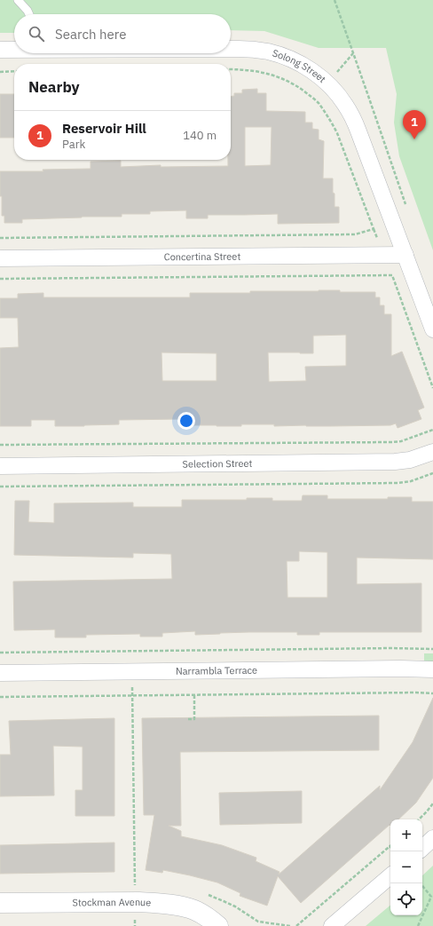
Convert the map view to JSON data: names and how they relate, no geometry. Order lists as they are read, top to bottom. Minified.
{"streets":{"street":["Solong Street","Concertina Street","Selection Street","Narrambla Terrace","Stockman Avenue"]},"crossings":[["Solong Street","Concertina Street"]],"page":{"search":"Search here","heading":"Nearby","pins":"1","list":[{"mark":"1","name":"Reservoir Hill","note":"Park","value":"140 m"}],"map_buttons":["+","−"]}}
